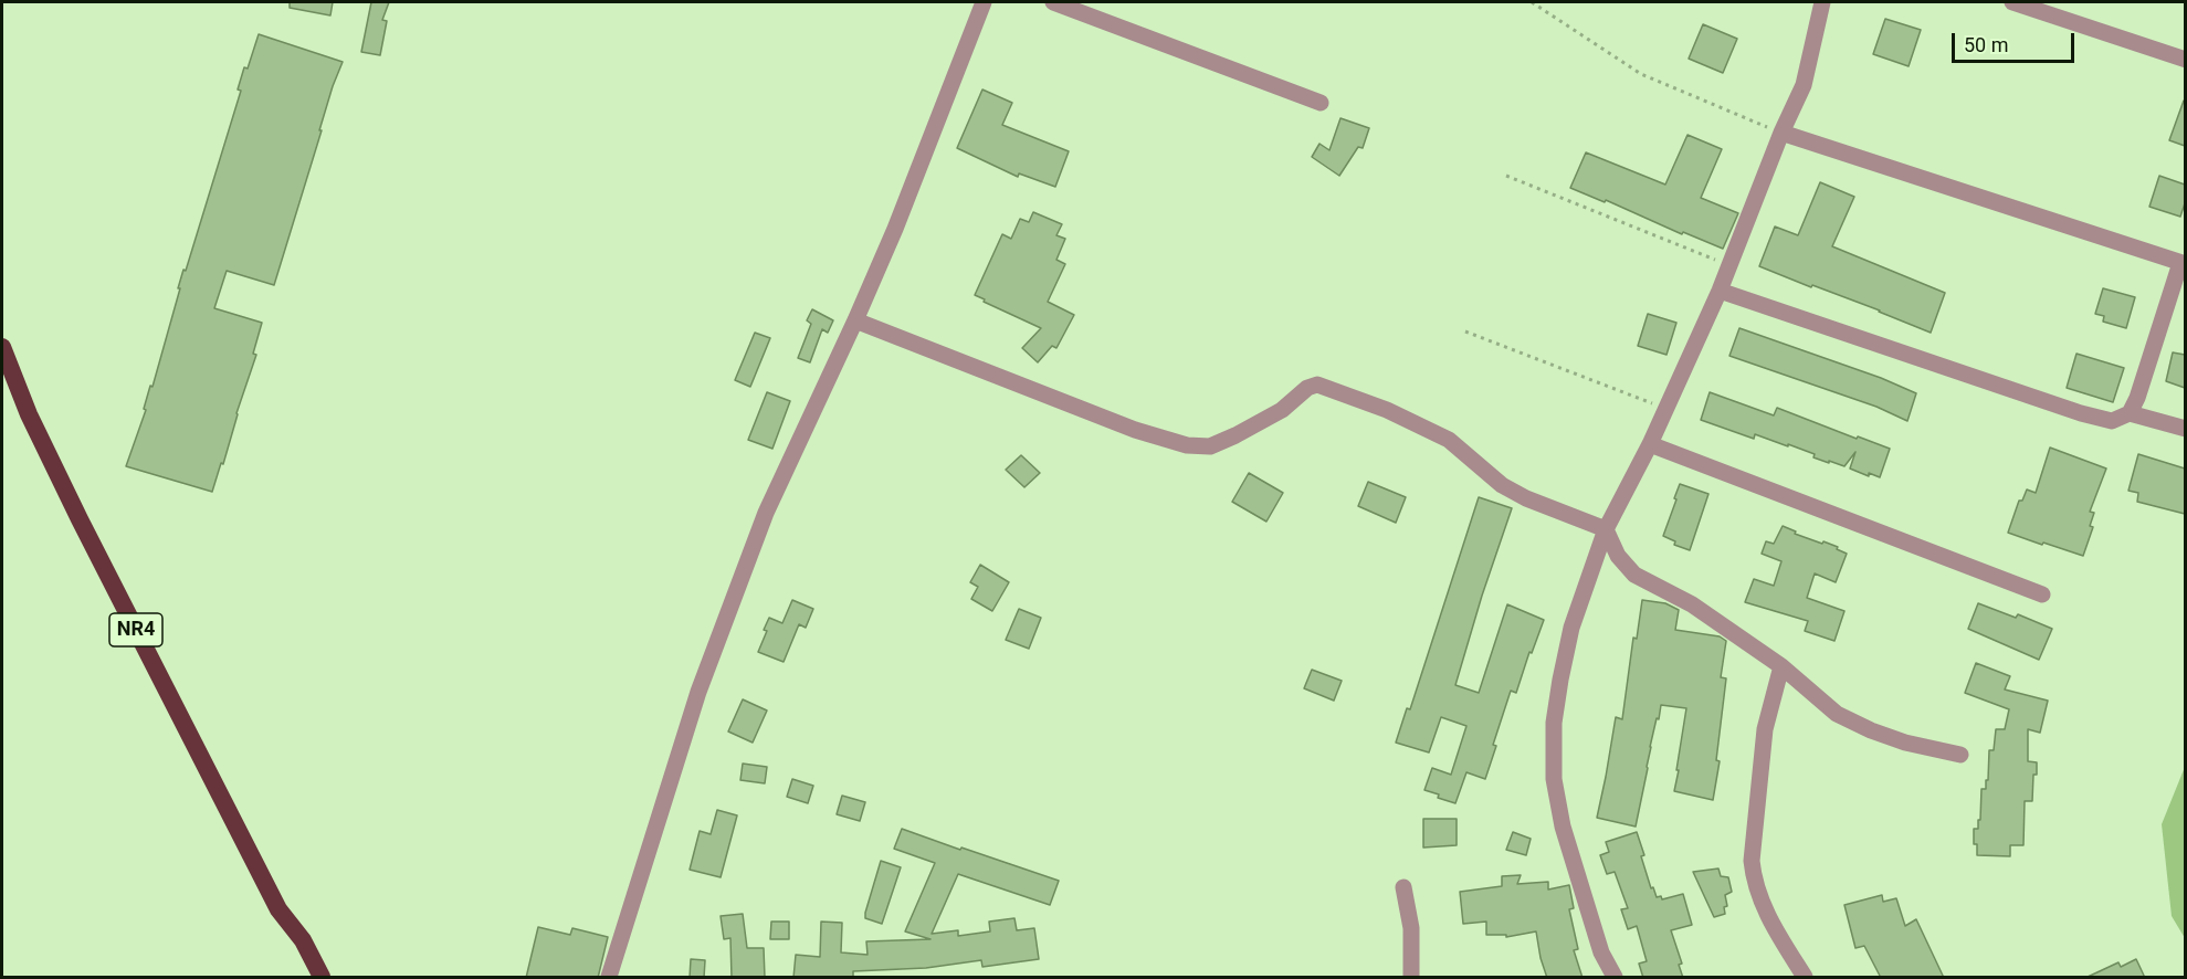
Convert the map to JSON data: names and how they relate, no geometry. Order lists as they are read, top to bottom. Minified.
{"streets":{"highway":["NR4"]},"scale_bar":"50 m"}
